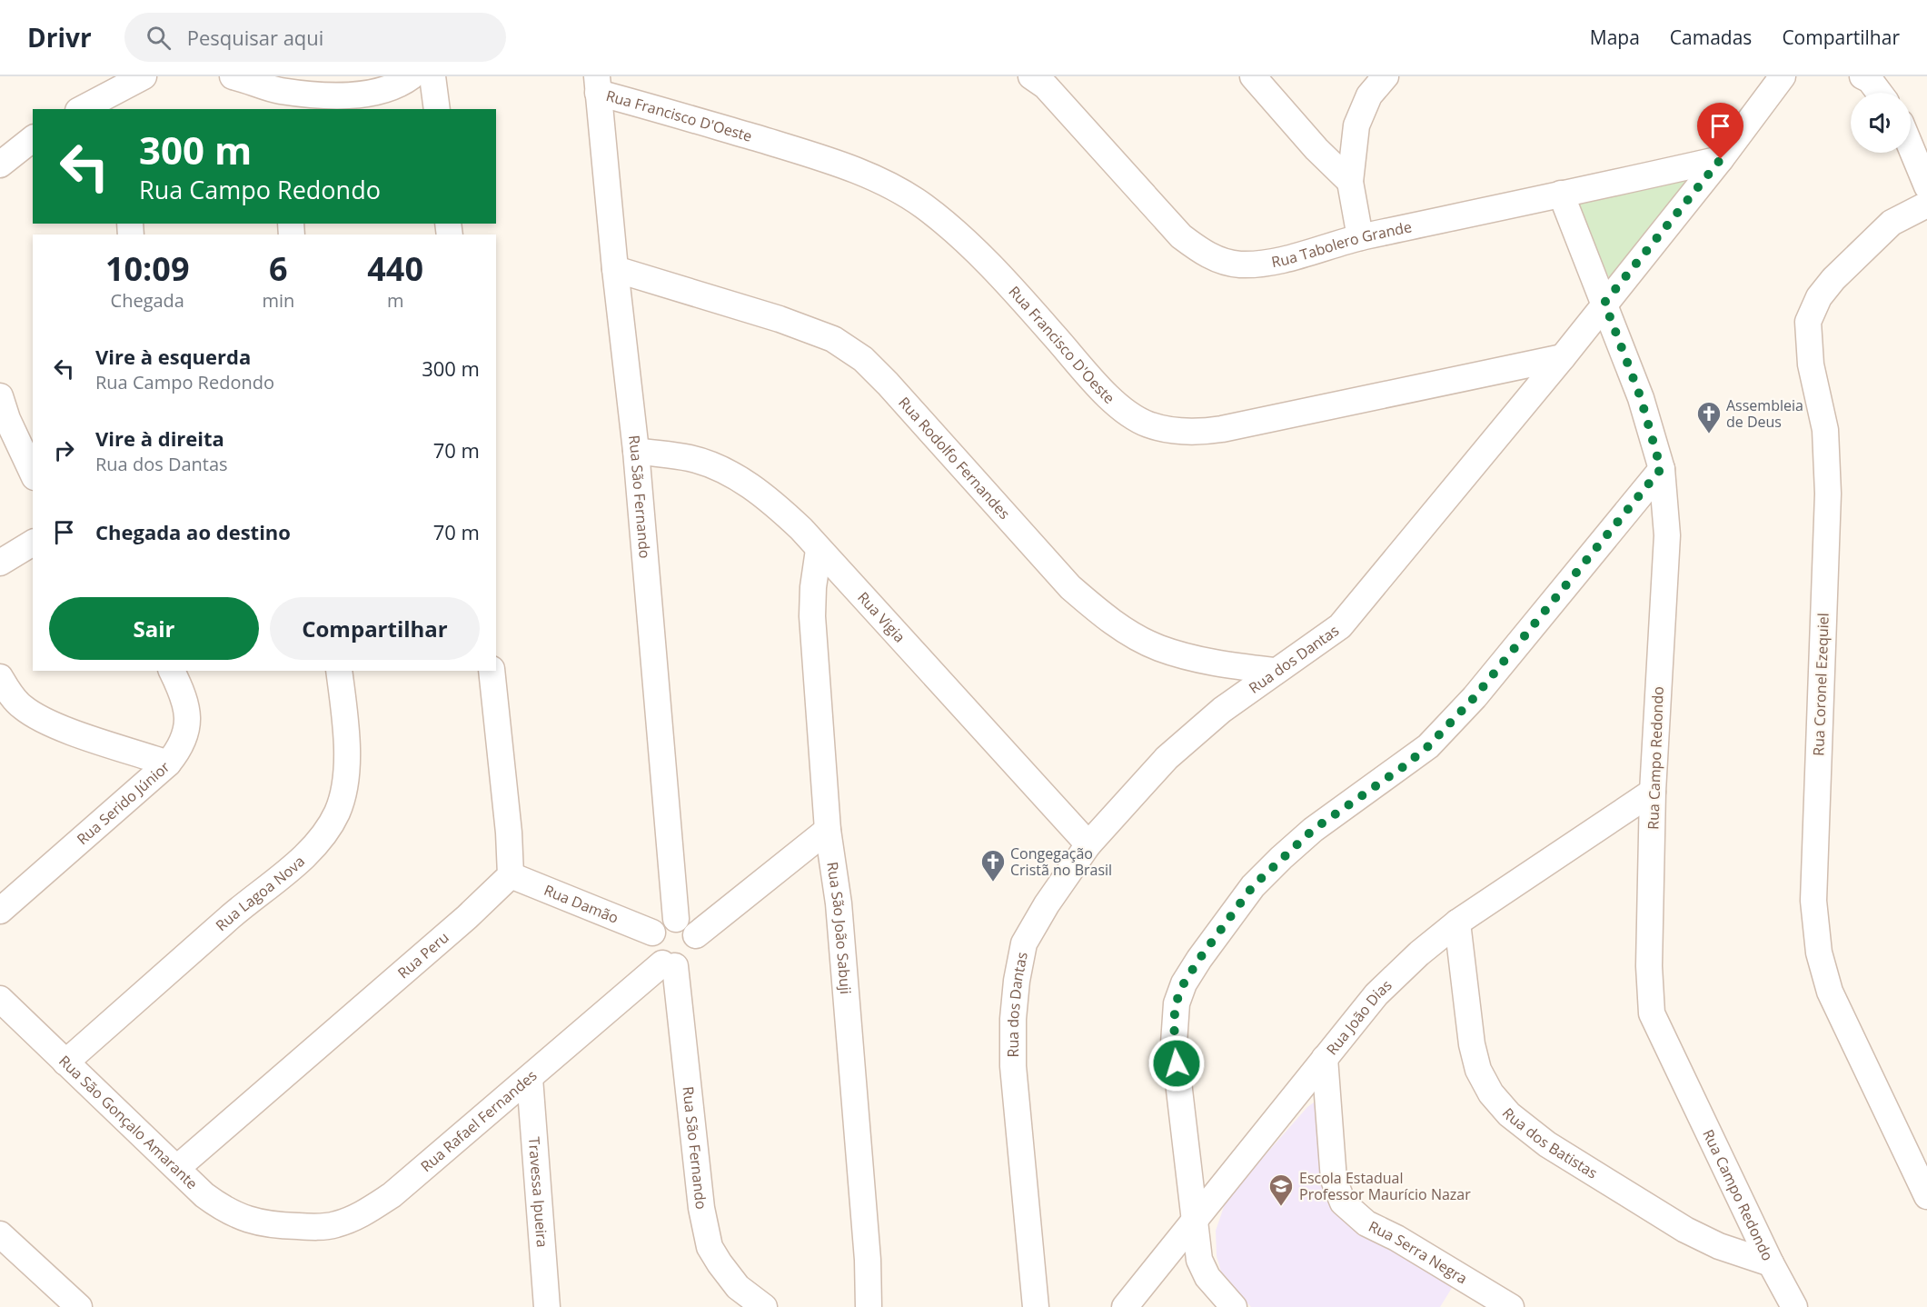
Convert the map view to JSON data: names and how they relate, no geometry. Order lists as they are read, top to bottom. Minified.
{"streets":{"street":["Rua Francisco D'Oeste","Rua Tabolero Grande","Rua Rodolfo Fernandes","Rua São Fernando","Rua Vigia","Rua dos Dantas","Rua Coronel Ezequiel","Rua Campo Redondo","Rua Serido Júnior","Rua Lagoa Nova","Rua Damão","Rua São João Sabuji","Rua Peru","Rua João Dias","Rua Rafael Fernandes","Rua São Gonçalo Amarante","Rua dos Batistas","Travessa Ipueira","Rua Serra Negra"]},"crossings":[["Rua Francisco D'Oeste","Rua São Fernando"],["Rua Francisco D'Oeste","Rua dos Dantas"],["Rua Tabolero Grande","Rua dos Dantas"],["Rua Tabolero Grande","Rua Campo Redondo"],["Rua Rodolfo Fernandes","Rua São Fernando"],["Rua Rodolfo Fernandes","Rua dos Dantas"],["Rua São Fernando","Rua Vigia"],["Rua São Fernando","Rua Damão"],["Rua São Fernando","Rua Rafael Fernandes"],["Rua Vigia","Rua dos Dantas"],["Rua Vigia","Rua São João Sabuji"],["Rua dos Dantas","Rua Campo Redondo"],["Rua Campo Redondo","Rua João Dias"],["Rua Campo Redondo","Rua dos Batistas"],["Rua Lagoa Nova","Rua São Gonçalo Amarante"],["Rua Damão","Rua Peru"],["Rua Damão","Rua Rafael Fernandes"],["Rua Peru","Rua São Gonçalo Amarante"],["Rua João Dias","Rua dos Batistas"],["Rua João Dias","Rua Serra Negra"],["Rua Rafael Fernandes","Rua São Gonçalo Amarante"],["Rua Rafael Fernandes","Travessa Ipueira"]],"places":{"church":["Assembleia de Deus","Congegação Cristã no Brasil"],"school or university":["Escola Estadual Professor Maurício Nazar"]},"page":{"header":"Drivr","search":"Pesquisar aqui","nav":["Mapa","Camadas","Compartilhar"],"turn":["300 m","Rua Campo Redondo"],"eta":["10:09","Chegada","6","min","440","m"],"list":[{"name":"Vire à esquerda","note":"Rua Campo Redondo","value":"300 m"},{"name":"Vire à direita","note":"Rua dos Dantas","value":"70 m"},{"name":"Chegada ao destino","value":"70 m"}],"buttons":["Sair","Compartilhar"]}}
